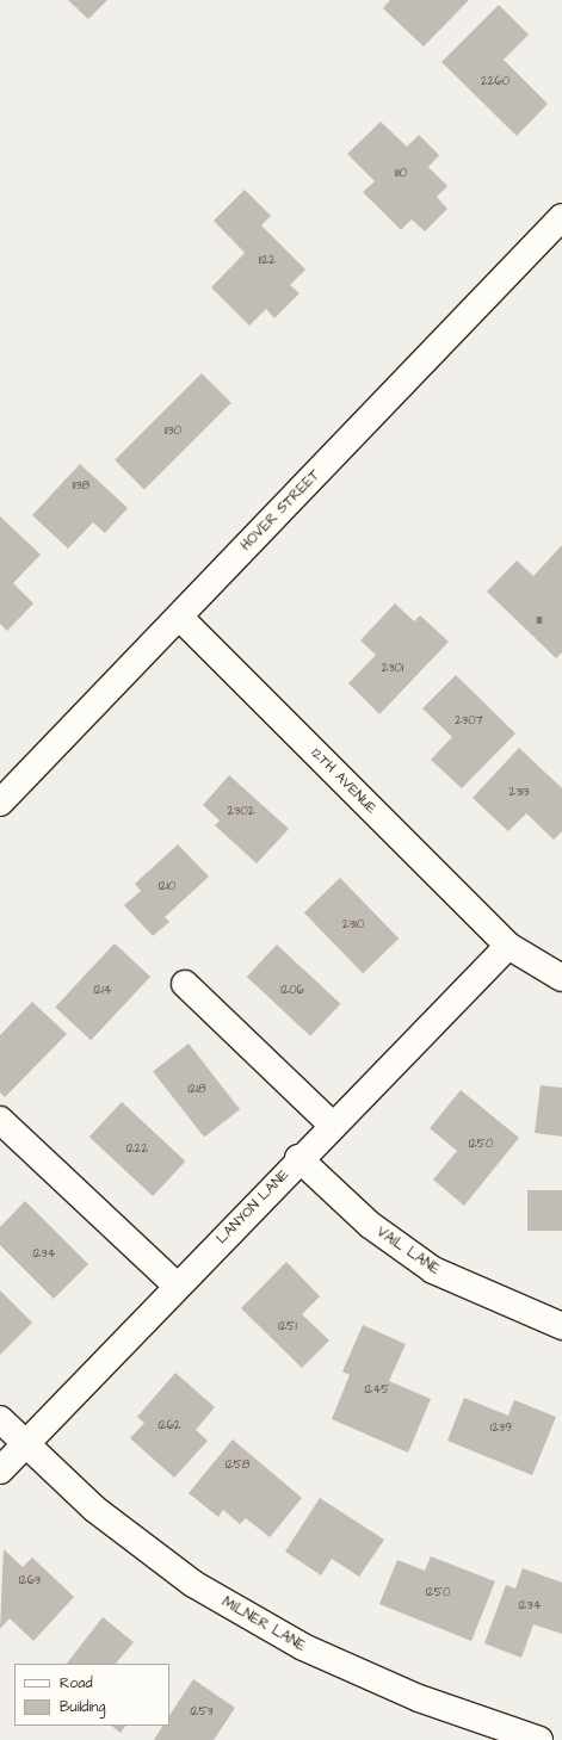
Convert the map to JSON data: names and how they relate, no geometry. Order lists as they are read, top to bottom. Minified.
{"streets":{"street":["HOVER STREET","12TH AVENUE","LANYON LANE","VAIL LANE","MILNER LANE"]},"crossings":[["HOVER STREET","12TH AVENUE"],["12TH AVENUE","LANYON LANE"],["LANYON LANE","VAIL LANE"],["LANYON LANE","MILNER LANE"]],"house_numbers":["2260","1110","1122","1130","1138","1111","2301","2307","2313","2302","1210","2310","1214","1206","1218","1250","1222","1234","1251","1245","1262","1239","1258","1263","1250","1234","1253"],"legend":["Road","Building"]}
